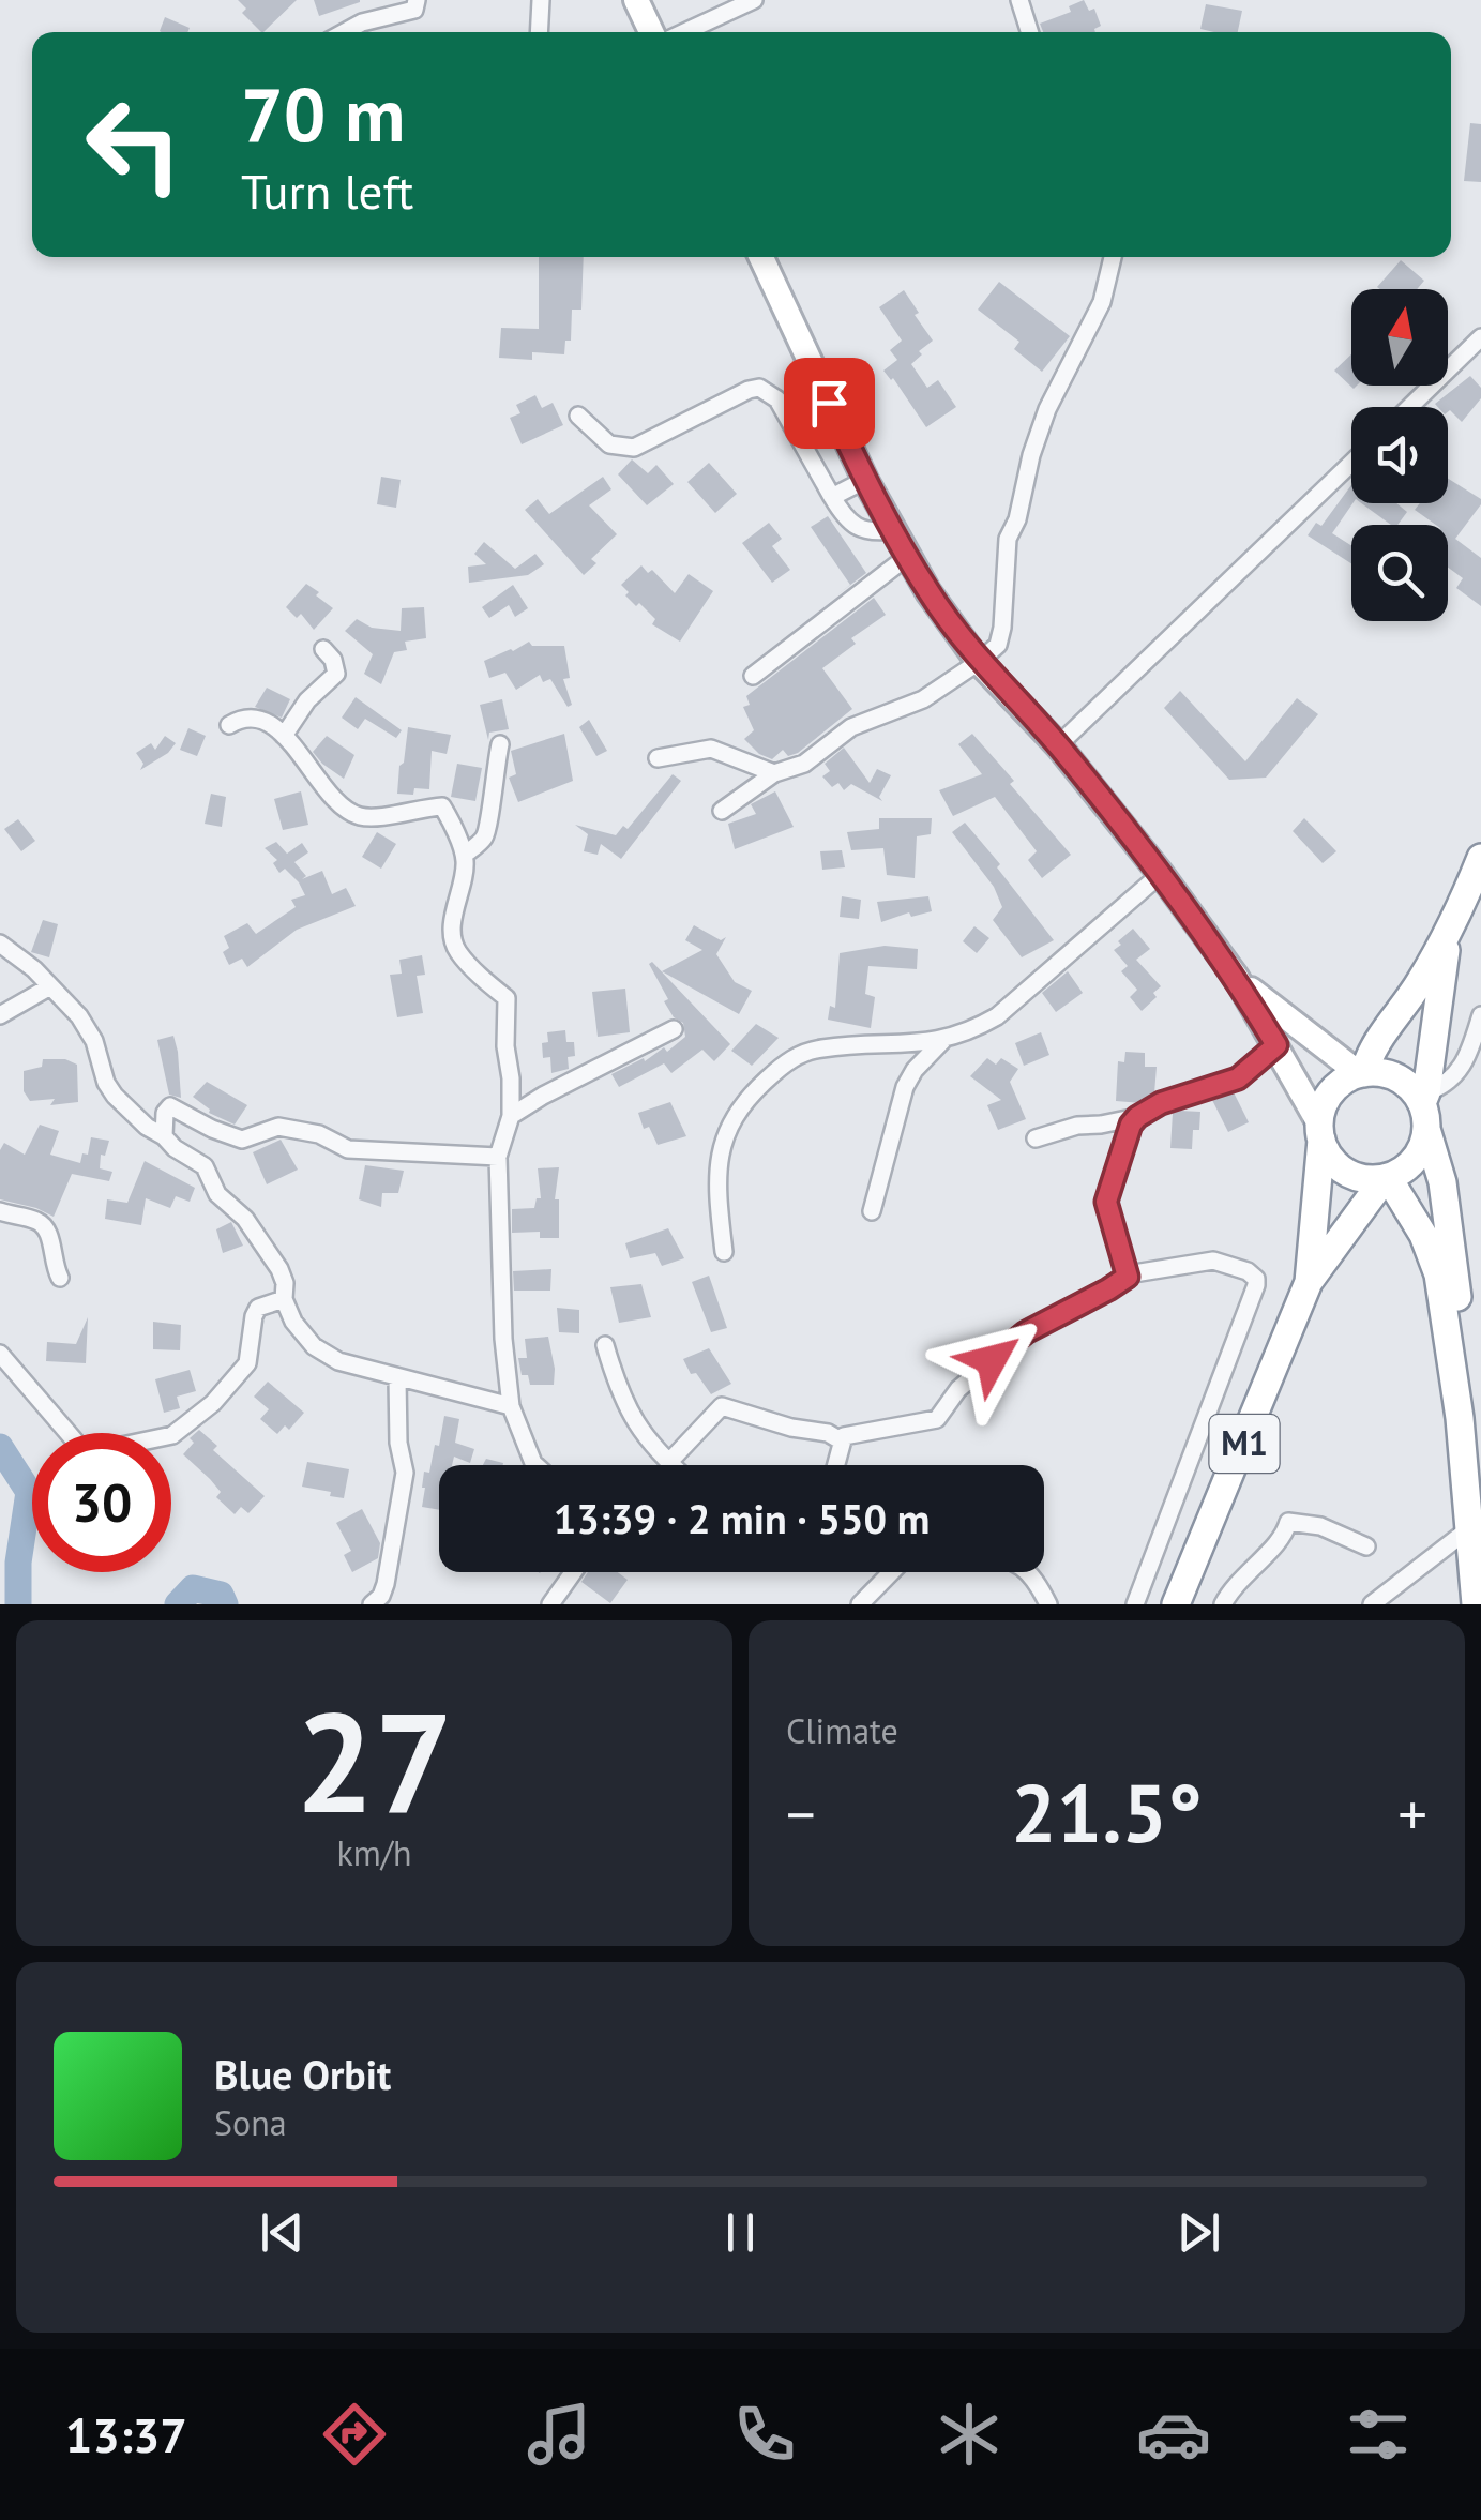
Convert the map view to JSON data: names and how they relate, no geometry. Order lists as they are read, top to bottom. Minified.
{"streets":{"highway":["M1"]},"north":"top","page":{"turn":["70 m","Turn left"],"limit":"30","trip":"13:39 · 2 min · 550 m","tile":[["27","km/h"],"Climate"],"heat":["−","21.5°","+"],"song":["Blue Orbit","Sona"],"tabs":"13:37"}}
